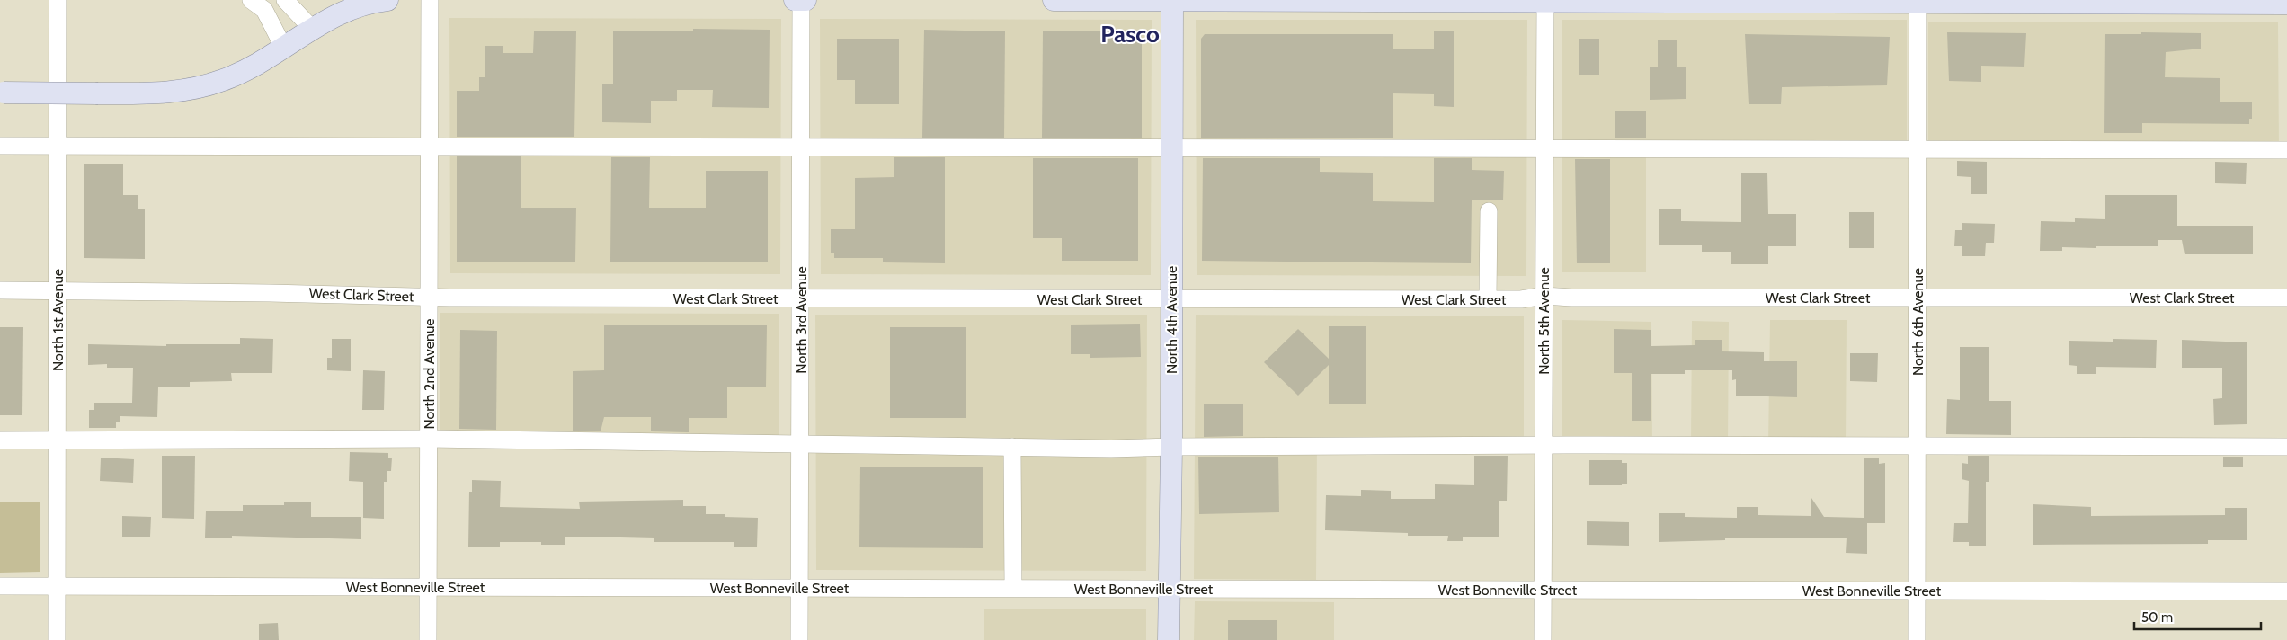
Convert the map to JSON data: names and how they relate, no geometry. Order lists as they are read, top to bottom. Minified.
{"streets":{"main road":["North 4th Avenue"],"street":["West Clark Street","North 1st Avenue","North 3rd Avenue","North 5th Avenue","North 6th Avenue","North 2nd Avenue","West Bonneville Street"]},"crossings":[["West Clark Street","North 1st Avenue"],["West Clark Street","North 3rd Avenue"],["West Clark Street","North 4th Avenue"],["West Clark Street","North 5th Avenue"],["West Clark Street","North 6th Avenue"],["West Clark Street","North 2nd Avenue"],["North 1st Avenue","West Bonneville Street"],["North 3rd Avenue","West Bonneville Street"],["North 4th Avenue","West Bonneville Street"],["North 5th Avenue","West Bonneville Street"],["North 6th Avenue","West Bonneville Street"],["North 2nd Avenue","West Bonneville Street"]],"districts":["Pasco"],"scale_bar":"50 m"}
